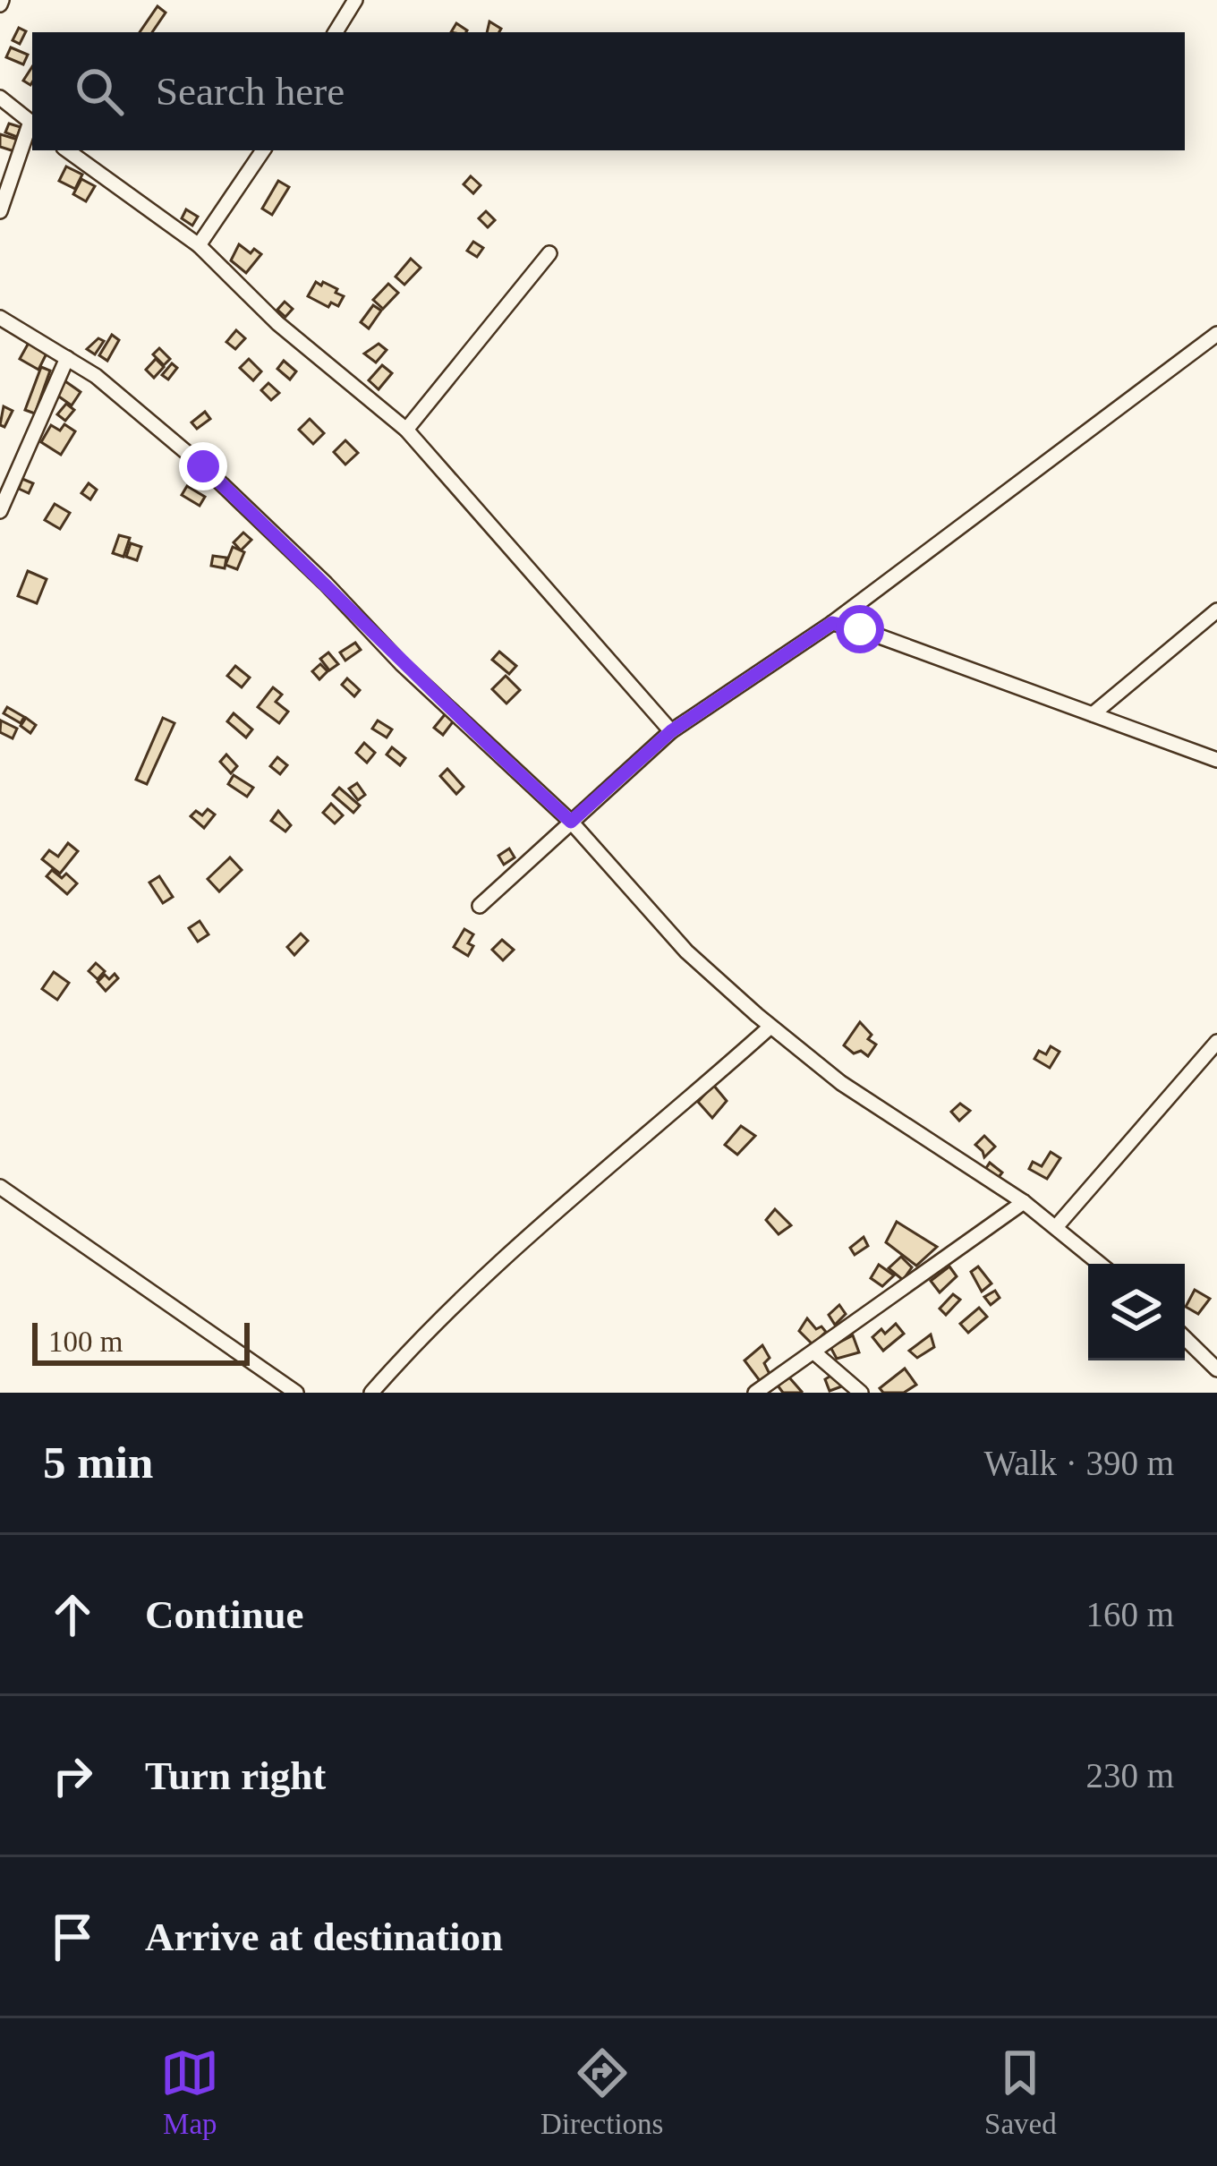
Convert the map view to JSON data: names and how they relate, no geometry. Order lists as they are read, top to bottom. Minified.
{"scale_bar":"100 m","page":{"search":"Search here","scale":"100 m","heading":["5 min","Walk · 390 m"],"list":[["Continue","160 m"],["Turn right","230 m"],"Arrive at destination"],"nav":["Map","Directions","Saved"]}}
